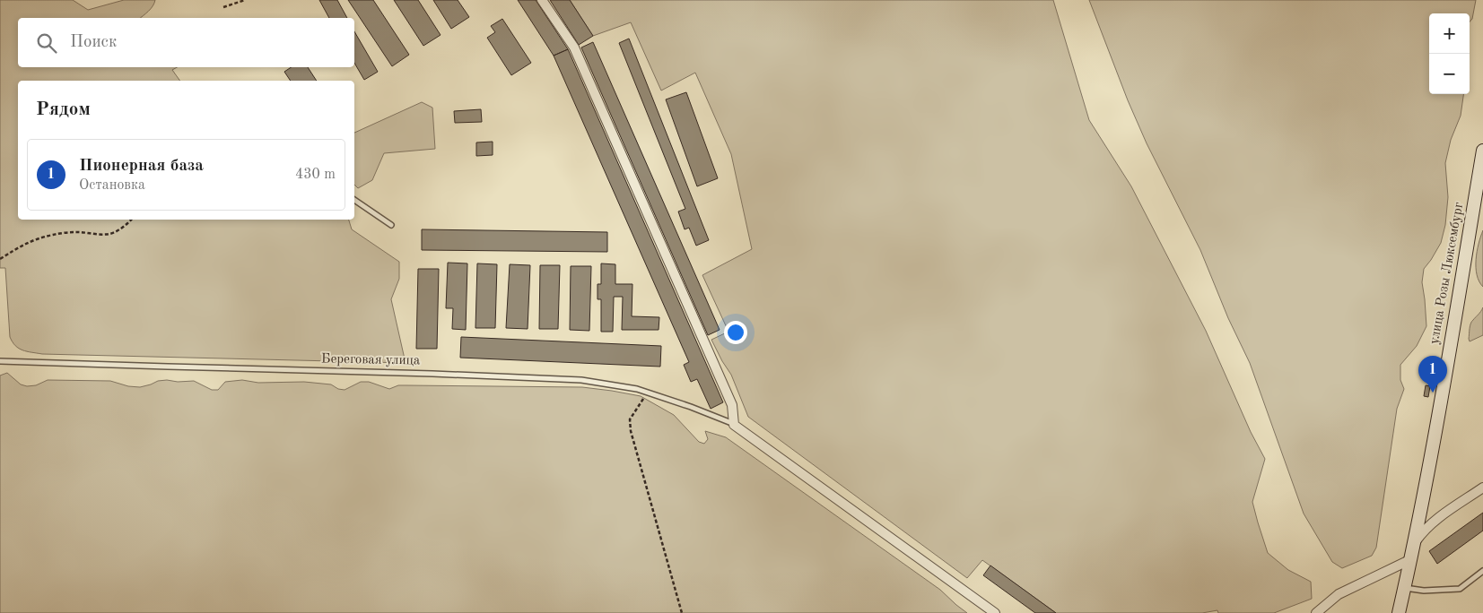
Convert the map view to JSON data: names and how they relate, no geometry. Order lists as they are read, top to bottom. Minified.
{"streets":{"street":["улица Розы Люксембург"],"lane":["Береговая улица"]},"page":{"map_buttons":["+","−"],"search":"Поиск","heading":"Рядом","list":[{"mark":"1","name":"Пионерная база","note":"Остановка","value":"430 m"}],"pins":"1"}}
